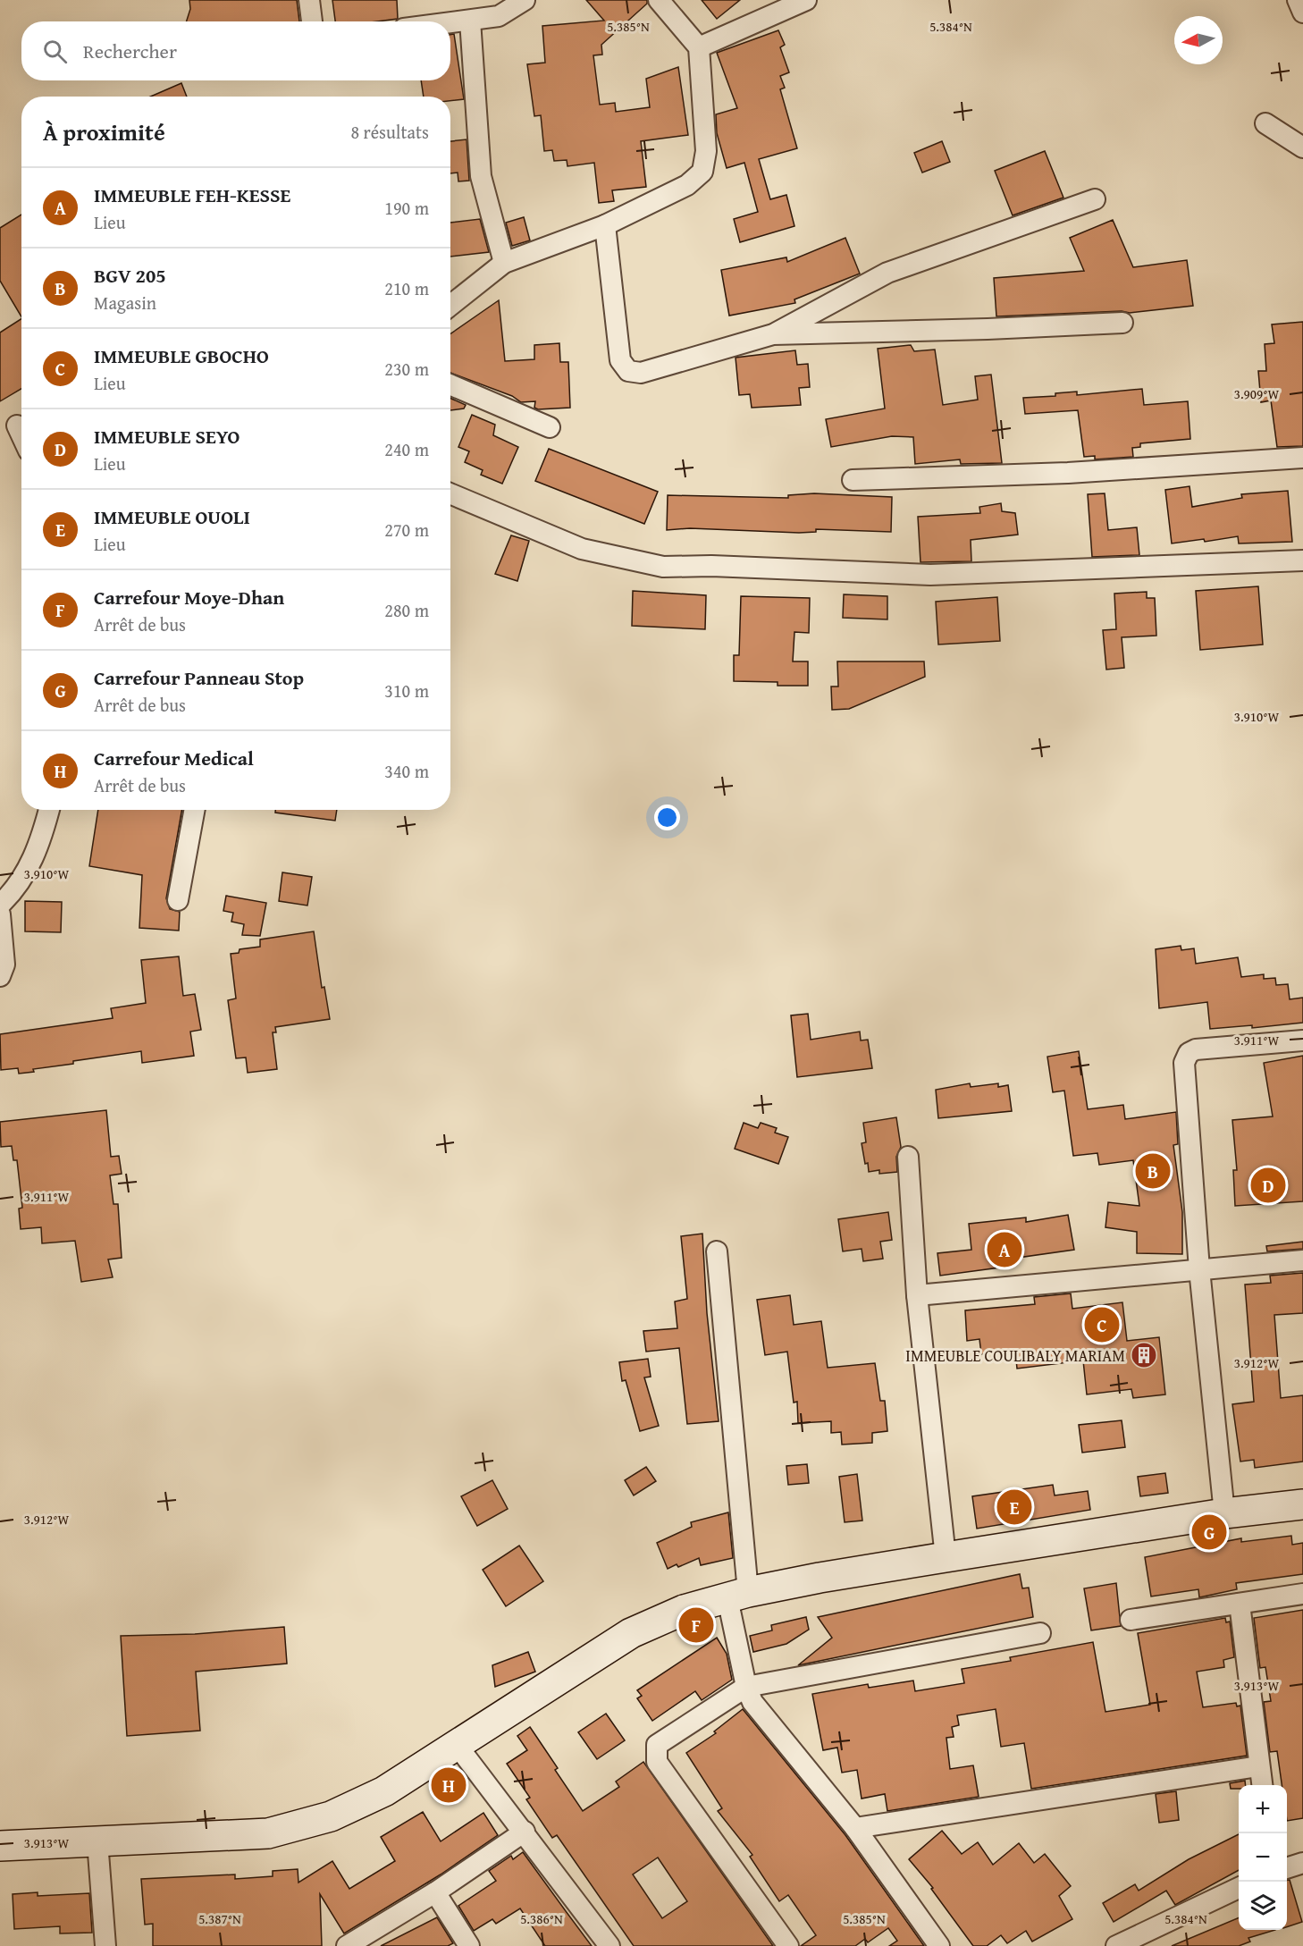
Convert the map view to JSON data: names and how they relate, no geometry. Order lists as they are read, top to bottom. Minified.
{"places":{"building":["IMMEUBLE COULIBALY MARIAM"]},"north":"left","page":{"search":"Rechercher","heading":["À proximité","8 résultats"],"list":[{"mark":"A","name":"IMMEUBLE FEH-KESSE","note":"Lieu","value":"190 m"},{"mark":"B","name":"BGV 205","note":"Magasin","value":"210 m"},{"mark":"C","name":"IMMEUBLE GBOCHO","note":"Lieu","value":"230 m"},{"mark":"D","name":"IMMEUBLE SEYO","note":"Lieu","value":"240 m"},{"mark":"E","name":"IMMEUBLE OUOLI","note":"Lieu","value":"270 m"},{"mark":"F","name":"Carrefour Moye-Dhan","note":"Arrêt de bus","value":"280 m"},{"mark":"G","name":"Carrefour Panneau Stop","note":"Arrêt de bus","value":"310 m"},{"mark":"H","name":"Carrefour Medical","note":"Arrêt de bus","value":"340 m"}],"pins":["B","D","A","C","E","G","F","H"],"map_buttons":["+","−"]},"coordinates":["5.385°N","5.384°N","3.909°W","3.910°W","3.911°W","3.912°W","3.913°W","5.387°N","5.386°N"]}
